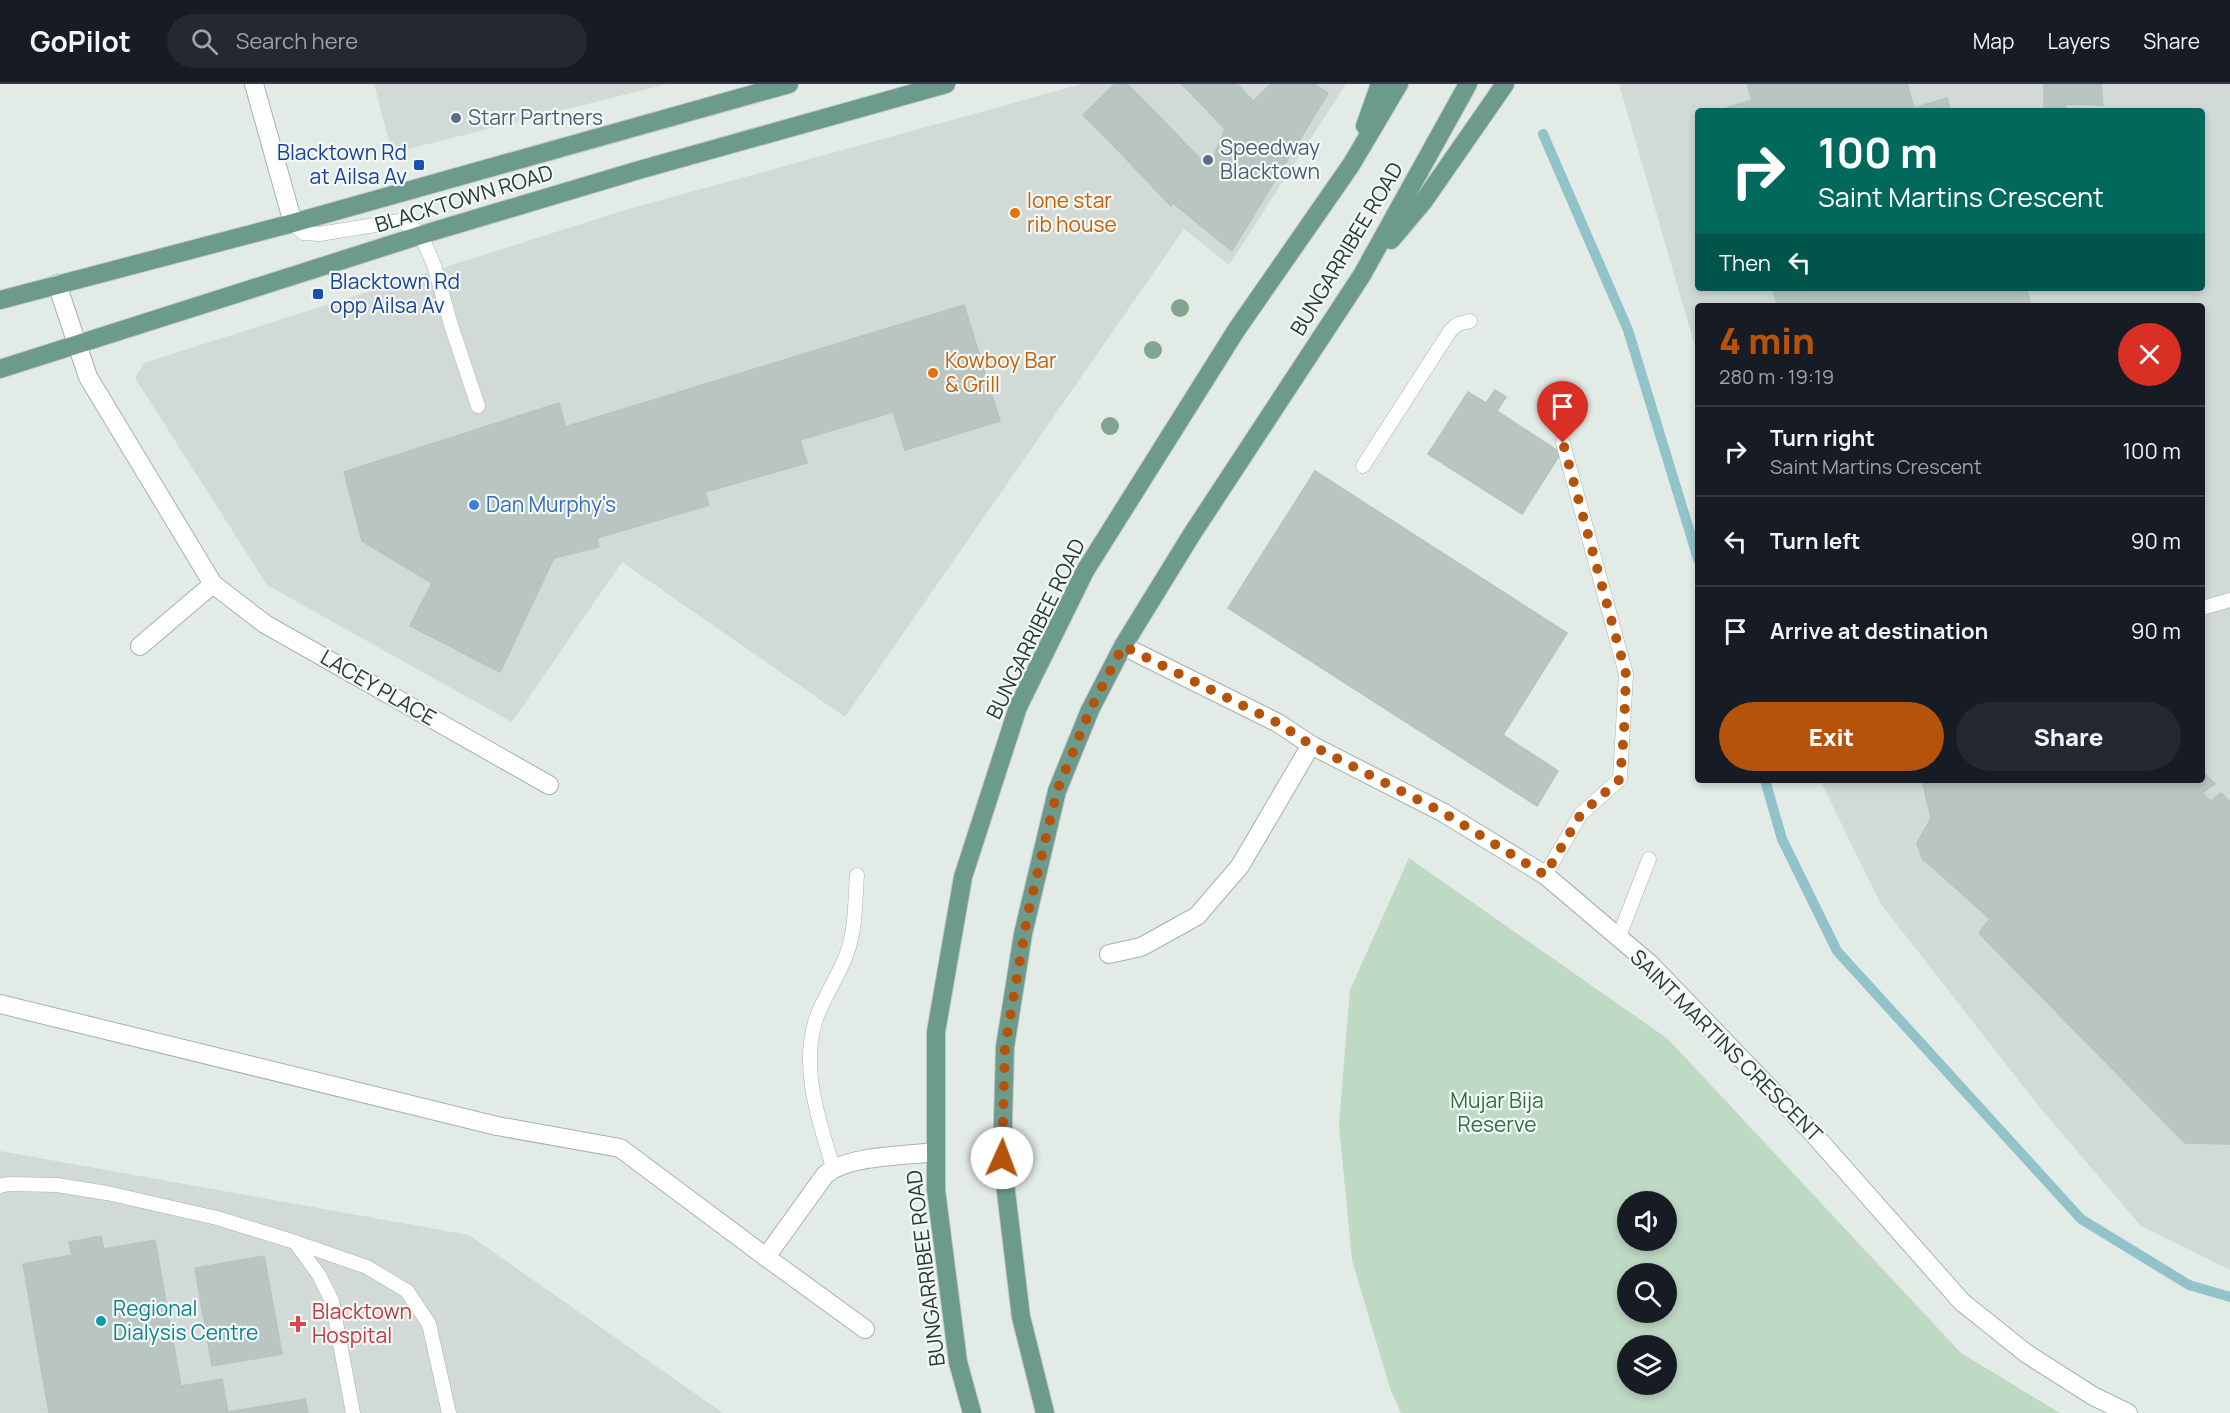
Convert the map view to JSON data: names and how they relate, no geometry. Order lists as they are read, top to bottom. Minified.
{"streets":{"main road":["BLACKTOWN ROAD","BUNGARRIBEE ROAD"],"street":["LACEY PLACE","SAINT MARTINS CRESCENT"]},"crossings":[["BLACKTOWN ROAD","LACEY PLACE"],["BUNGARRIBEE ROAD","SAINT MARTINS CRESCENT"]],"parks":["Mujar Bija Reserve"],"places":{"other":["Starr Partners","Speedway Blacktown","lone star rib house","Kowboy Bar & Grill","Dan Murphy's","Regional Dialysis Centre"],"transit":["Blacktown Rd at Ailsa Av","Blacktown Rd opp Ailsa Av"],"health":["Blacktown Hospital"]},"page":{"header":"GoPilot","search":"Search here","nav":["Map","Layers","Share"],"turn":["100 m","Saint Martins Crescent"],"then":"Then","heading":["4 min","280 m · 19:19"],"list":[{"name":"Turn right","note":"Saint Martins Crescent","value":"100 m"},{"name":"Turn left","value":"90 m"},{"name":"Arrive at destination","value":"90 m"}],"buttons":["Exit","Share"]}}
